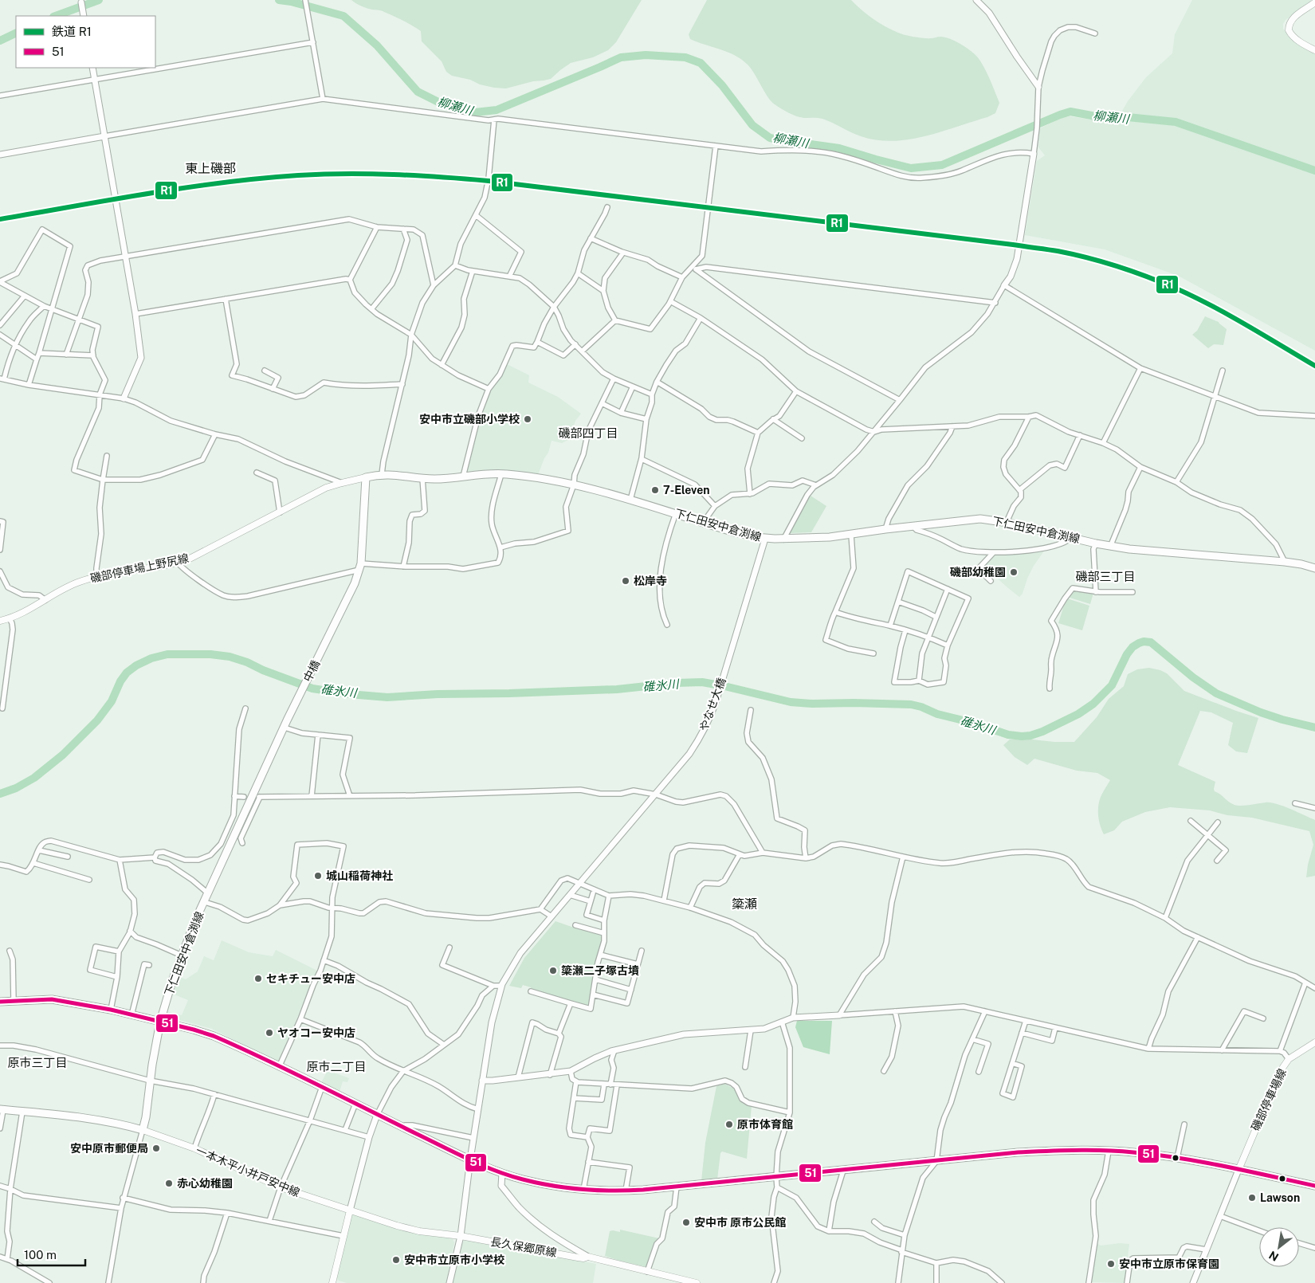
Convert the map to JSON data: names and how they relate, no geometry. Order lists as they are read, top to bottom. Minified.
{"streets":{"main road":["下仁田安中倉渕線","磯部停車場上野尻線","中橋","磯部停車場線","一本木平小井戸安中線","長久保郷原線"],"street":["やなせ大橋"]},"crossings":[["下仁田安中倉渕線","磯部停車場上野尻線"],["下仁田安中倉渕線","中橋"],["下仁田安中倉渕線","やなせ大橋"],["下仁田安中倉渕線","一本木平小井戸安中線"],["やなせ大橋","長久保郷原線"],["一本木平小井戸安中線","長久保郷原線"]],"districts":["東上磯部","磯部四丁目","磯部三丁目","簗瀬","原市三丁目","原市二丁目"],"water":["柳瀬川","碓氷川"],"places":["安中市立磯部小学校","7-Eleven","磯部幼稚園","松岸寺","城山稲荷神社","簗瀬二子塚古墳","セキチュー安中店","ヤオコー安中店","原市体育館","安中原市郵便局","赤心幼稚園","Lawson","安中市 原市公民館","安中市立原市小学校","安中市立原市保育園"],"lines":["rail line R1","transit line 51"],"legend":["鉄道 R1","51"],"scale_bar":"100 m","north":"bottom left"}
